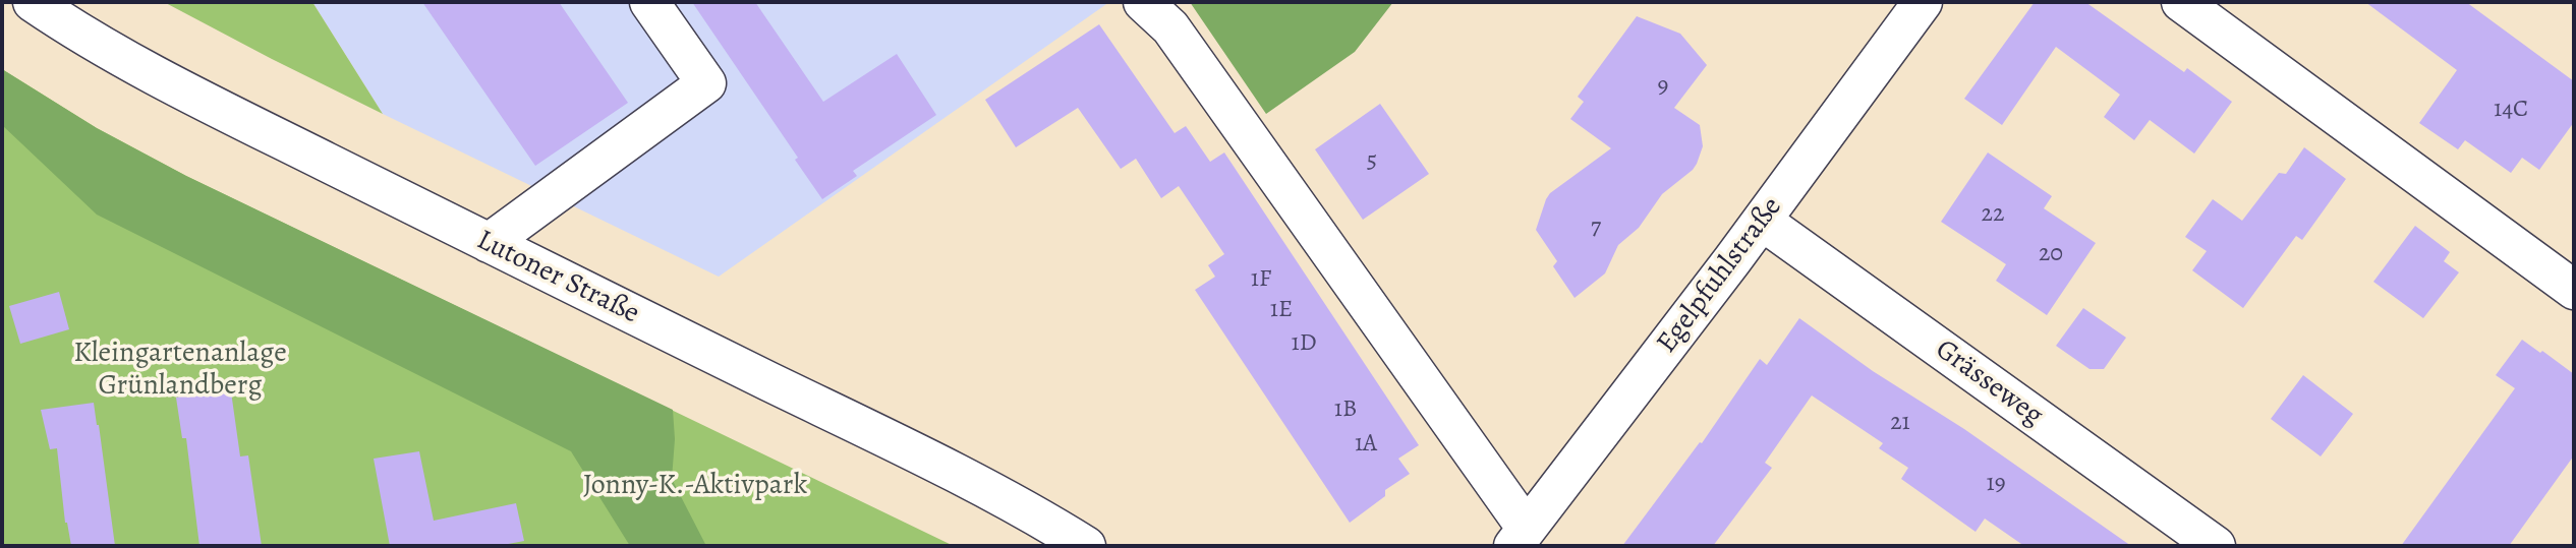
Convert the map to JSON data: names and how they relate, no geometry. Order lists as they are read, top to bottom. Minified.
{"streets":{"street":["Egelpfuhlstraße","Lutoner Straße","Grässeweg"]},"crossings":[["Egelpfuhlstraße","Grässeweg"]],"parks":["Kleingartenanlage Grünlandberg","Jonny-K.-Aktivpark"],"house_numbers":["9","14C","5","22","7","20","1F","1E","1D","1B","21","1A","19"]}
